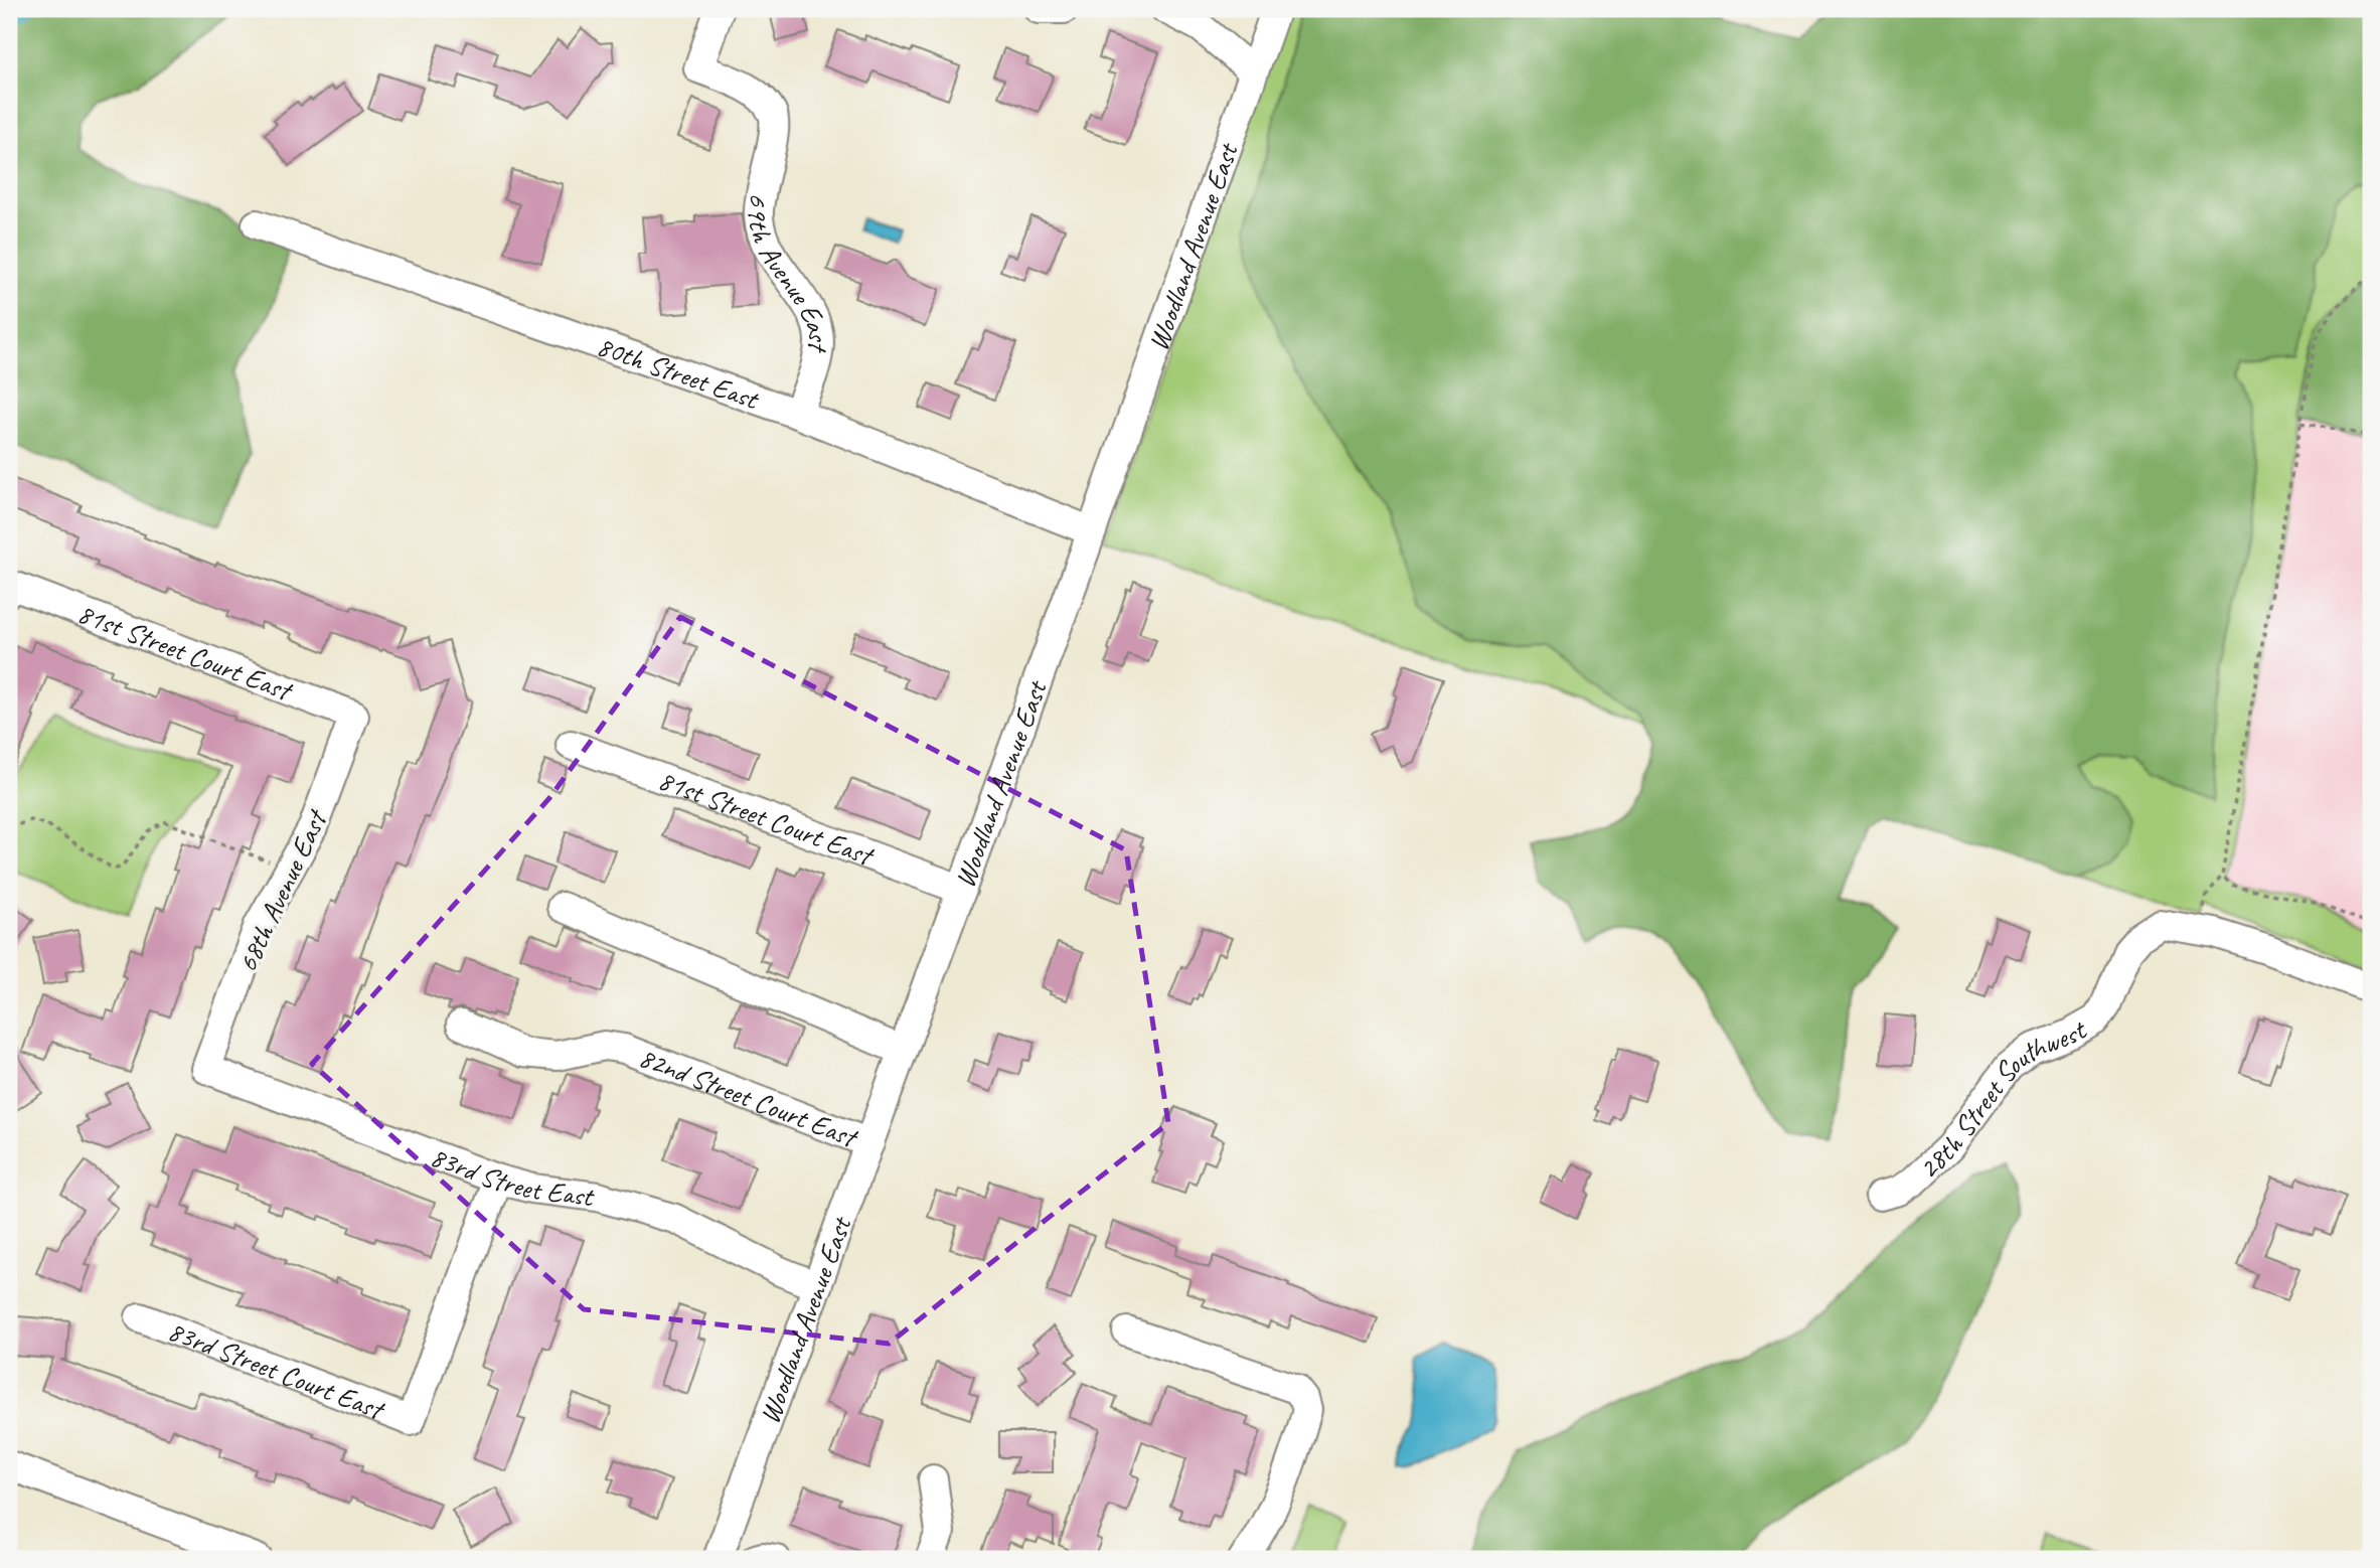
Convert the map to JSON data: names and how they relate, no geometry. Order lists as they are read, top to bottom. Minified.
{"streets":{"street":["Woodland Avenue East","69th Avenue East","80th Street East","81st Street Court East","68th Avenue East","82nd Street Court East","28th Street Southwest","83rd Street East","83rd Street Court East"]},"crossings":[["Woodland Avenue East","80th Street East"],["Woodland Avenue East","81st Street Court East"],["Woodland Avenue East","82nd Street Court East"],["Woodland Avenue East","83rd Street East"],["69th Avenue East","80th Street East"],["81st Street Court East","68th Avenue East"],["68th Avenue East","83rd Street East"],["83rd Street East","83rd Street Court East"]]}
